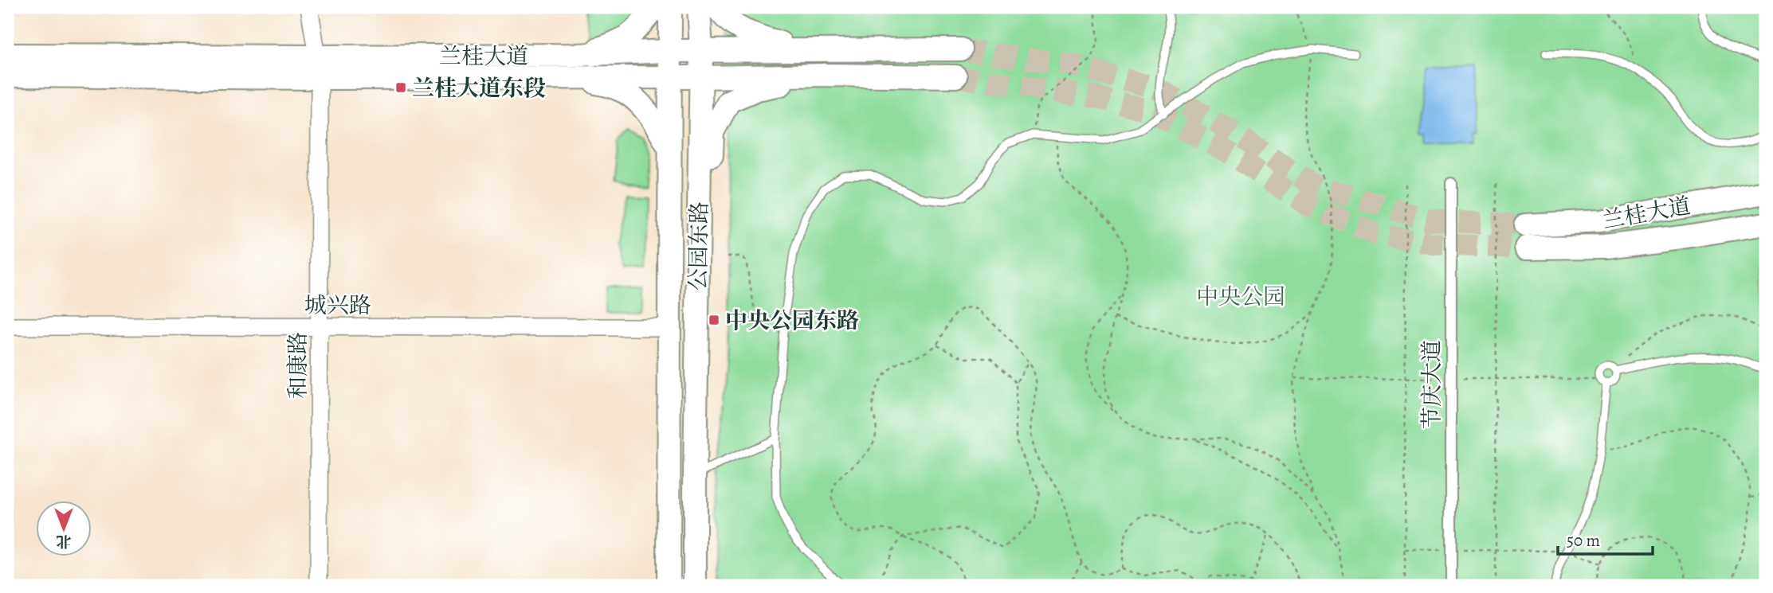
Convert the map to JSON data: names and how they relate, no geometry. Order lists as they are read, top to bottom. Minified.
{"streets":{"main road":["兰桂大道","公园东路"],"street":["城兴路","和康路","节庆大道"]},"crossings":[["兰桂大道","公园东路"],["兰桂大道","和康路"],["公园东路","城兴路"],["城兴路","和康路"]],"parks":["中央公园"],"places":{"transit":["兰桂大道东段","中央公园东路"]},"scale_bar":"50 m","north":"bottom"}
